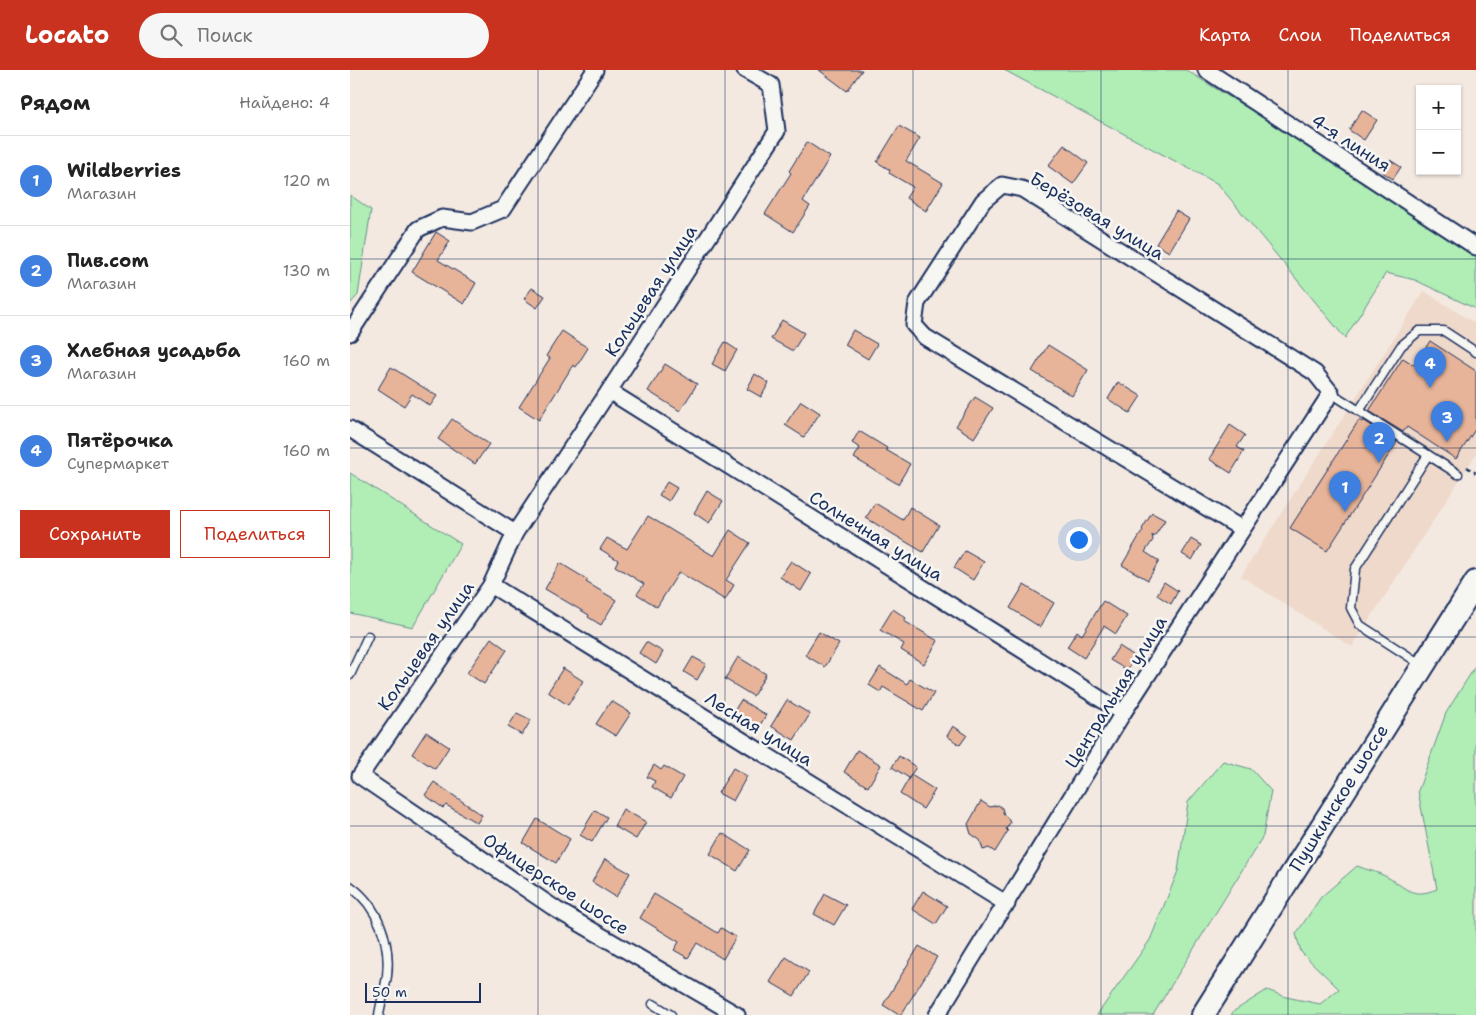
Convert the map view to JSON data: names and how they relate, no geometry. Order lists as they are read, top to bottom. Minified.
{"streets":{"main road":["Пушкинское шоссе"],"street":["4-я линия","Берёзовая улица","Кольцевая улица","Солнечная улица","Центральная улица","Лесная улица","Офицерское шоссе"]},"crossings":[["Берёзовая улица","Центральная улица"],["Кольцевая улица","Солнечная улица"],["Кольцевая улица","Лесная улица"],["Кольцевая улица","Офицерское шоссе"],["Солнечная улица","Центральная улица"],["Центральная улица","Лесная улица"]],"scale_bar":"50 m","page":{"header":"Locato","search":"Поиск","nav":["Карта","Слои","Поделиться"],"heading":["Рядом","Найдено: 4"],"map_buttons":["+","−"],"list":[{"mark":"1","name":"Wildberries","note":"Магазин","value":"120 m"},{"mark":"2","name":"Пив.com","note":"Магазин","value":"130 m"},{"mark":"3","name":"Хлебная усадьба","note":"Магазин","value":"160 m"},{"mark":"4","name":"Пятёрочка","note":"Супермаркет","value":"160 m"}],"pins":["4","3","2","1"],"buttons":["Сохранить","Поделиться"],"scale":"50 m"}}
